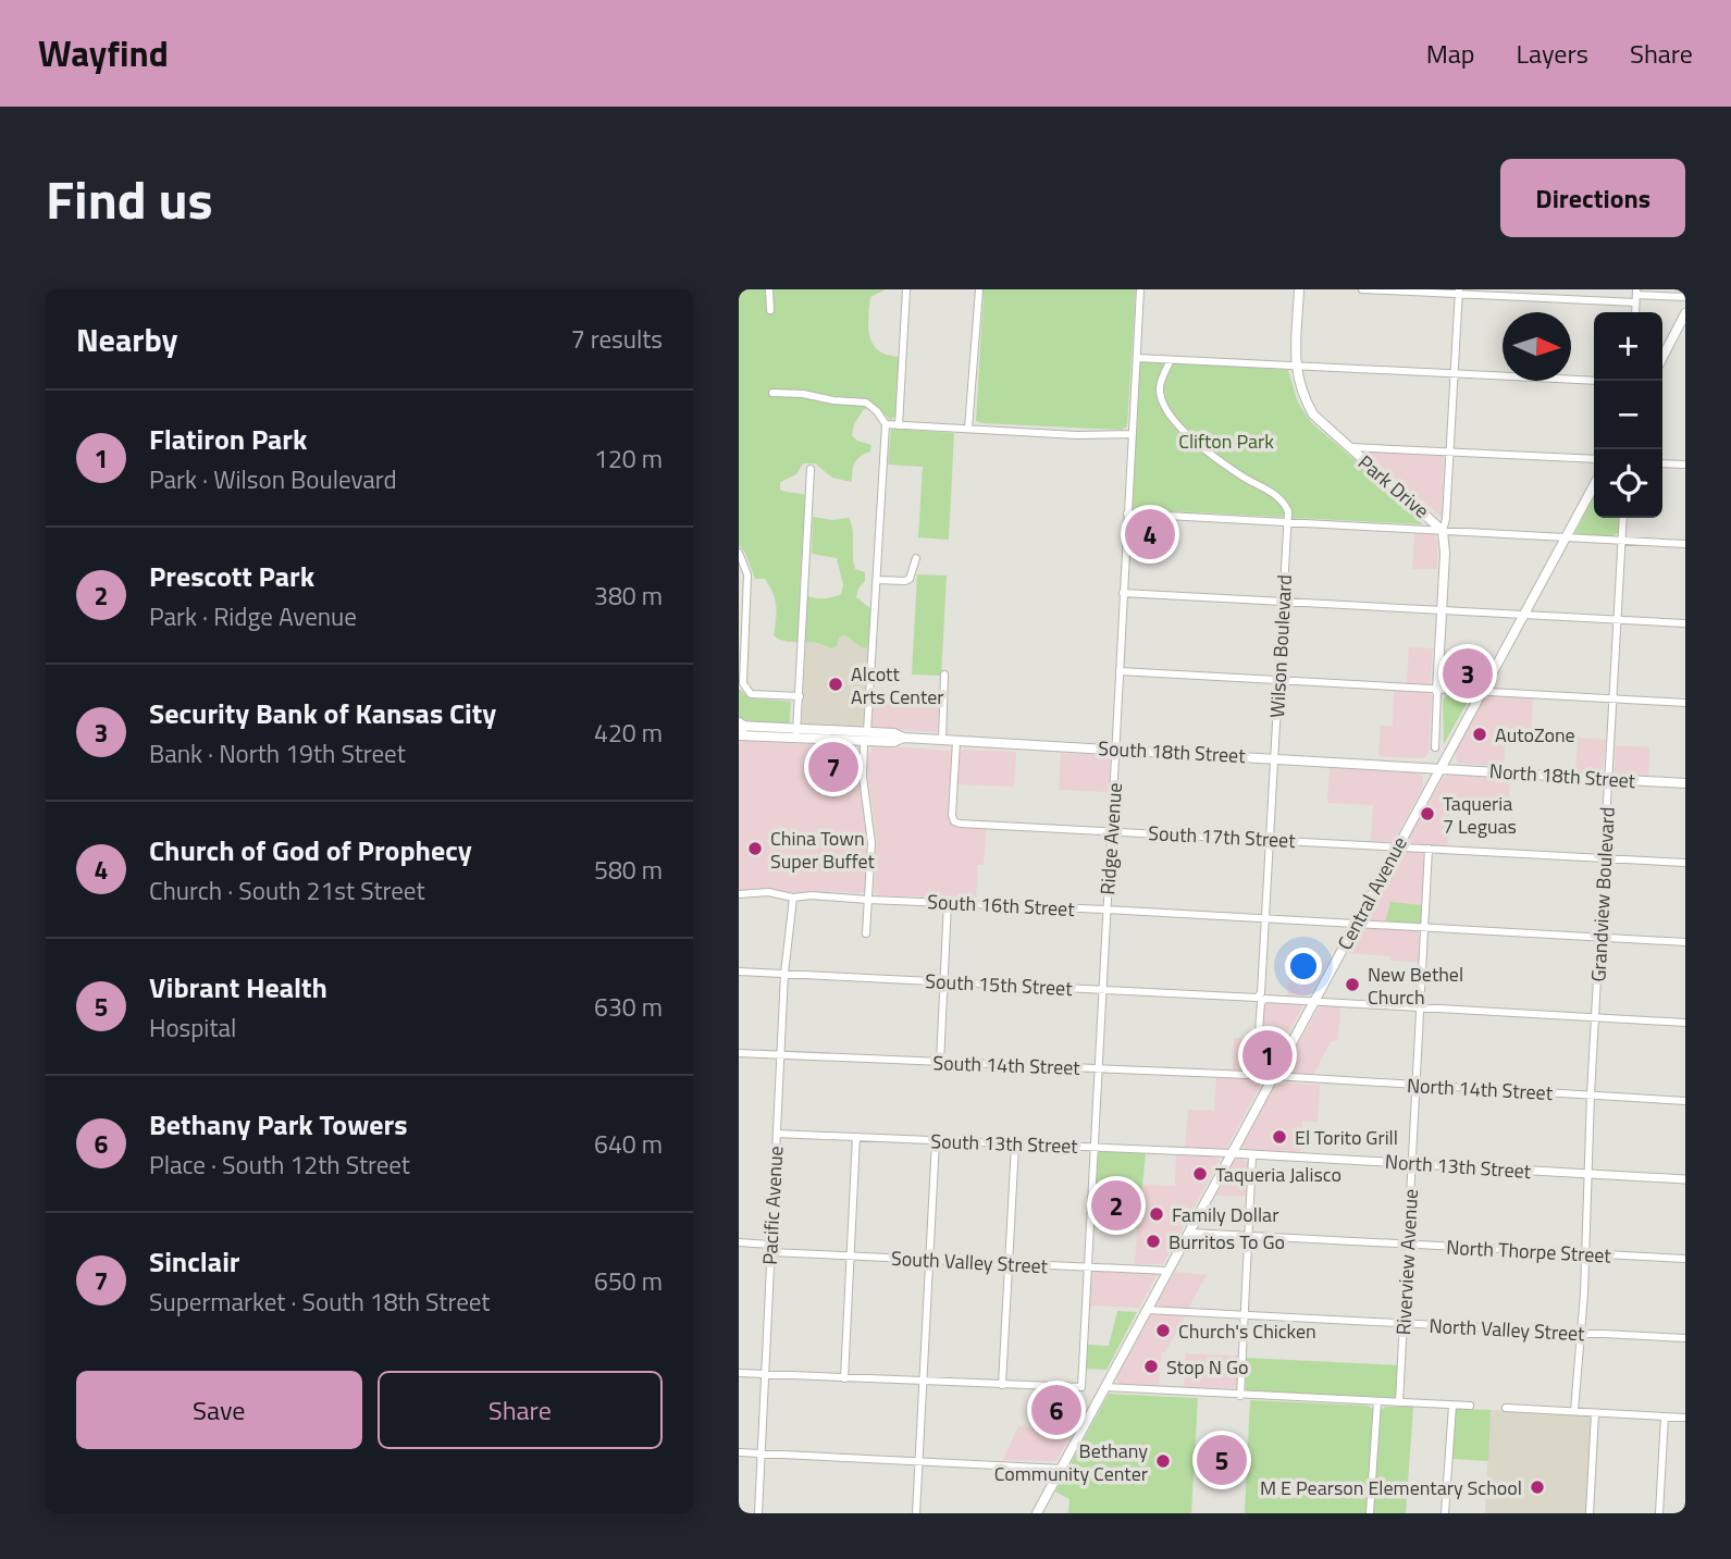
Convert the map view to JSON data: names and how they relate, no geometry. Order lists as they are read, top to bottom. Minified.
{"streets":{"main road":["Park Drive","South 18th Street","North 18th Street","Central Avenue"],"street":["Wilson Boulevard","South 17th Street","Ridge Avenue","Grandview Boulevard","South 16th Street","South 15th Street","South 14th Street","North 14th Street","South 13th Street","North 13th Street","Pacific Avenue","North Thorpe Street","South Valley Street","Riverview Avenue","North Valley Street"]},"crossings":[["Wilson Boulevard","South 18th Street"],["Wilson Boulevard","South 17th Street"],["Wilson Boulevard","South 16th Street"],["Wilson Boulevard","South 15th Street"],["Wilson Boulevard","South 14th Street"],["South 18th Street","North 18th Street"],["South 18th Street","South 17th Street"],["South 18th Street","Ridge Avenue"],["South 18th Street","Central Avenue"],["North 18th Street","Central Avenue"],["North 18th Street","Grandview Boulevard"],["South 17th Street","Ridge Avenue"],["South 17th Street","Central Avenue"],["South 17th Street","Grandview Boulevard"],["South 17th Street","Riverview Avenue"],["Ridge Avenue","South 16th Street"],["Ridge Avenue","South 15th Street"],["Ridge Avenue","South 14th Street"],["Ridge Avenue","South 13th Street"],["Ridge Avenue","South Valley Street"],["Central Avenue","South 16th Street"],["Central Avenue","South 15th Street"],["Central Avenue","South 14th Street"],["Central Avenue","North 14th Street"],["Central Avenue","South 13th Street"],["Central Avenue","North 13th Street"],["Central Avenue","North Thorpe Street"],["Central Avenue","South Valley Street"],["Central Avenue","North Valley Street"],["Grandview Boulevard","South 16th Street"],["Grandview Boulevard","South 15th Street"],["Grandview Boulevard","North 14th Street"],["Grandview Boulevard","North 13th Street"],["Grandview Boulevard","North Thorpe Street"],["Grandview Boulevard","North Valley Street"],["South 16th Street","Pacific Avenue"],["South 16th Street","Riverview Avenue"],["South 15th Street","Pacific Avenue"],["South 15th Street","Riverview Avenue"],["South 14th Street","North 14th Street"],["South 14th Street","Pacific Avenue"],["North 14th Street","Riverview Avenue"],["South 13th Street","North 13th Street"],["South 13th Street","Pacific Avenue"],["North 13th Street","Riverview Avenue"],["Pacific Avenue","South Valley Street"],["North Thorpe Street","Riverview Avenue"],["Riverview Avenue","North Valley Street"]],"parks":["Clifton Park"],"places":["Alcott Arts Center","AutoZone","Taqueria 7 Leguas","China Town Super Buffet","New Bethel Church","El Torito Grill","Taqueria Jalisco","Family Dollar","Burritos To Go","Church's Chicken","Stop N Go","Bethany Community Center","M E Pearson Elementary School"],"north":"right","page":{"header":"Wayfind","nav":["Map","Layers","Share"],"title":"Find us","buttons":["Directions",["Save","Share"]],"heading":["Nearby","7 results"],"map_buttons":["+","−"],"list":[{"mark":"1","name":"Flatiron Park","note":"Park · Wilson Boulevard","value":"120 m"},{"mark":"2","name":"Prescott Park","note":"Park · Ridge Avenue","value":"380 m"},{"mark":"3","name":"Security Bank of Kansas City","note":"Bank · North 19th Street","value":"420 m"},{"mark":"4","name":"Church of God of Prophecy","note":"Church · South 21st Street","value":"580 m"},{"mark":"5","name":"Vibrant Health","note":"Hospital","value":"630 m"},{"mark":"6","name":"Bethany Park Towers","note":"Place · South 12th Street","value":"640 m"},{"mark":"7","name":"Sinclair","note":"Supermarket · South 18th Street","value":"650 m"}],"pins":["4","3","7","1","2","6","5"]}}
